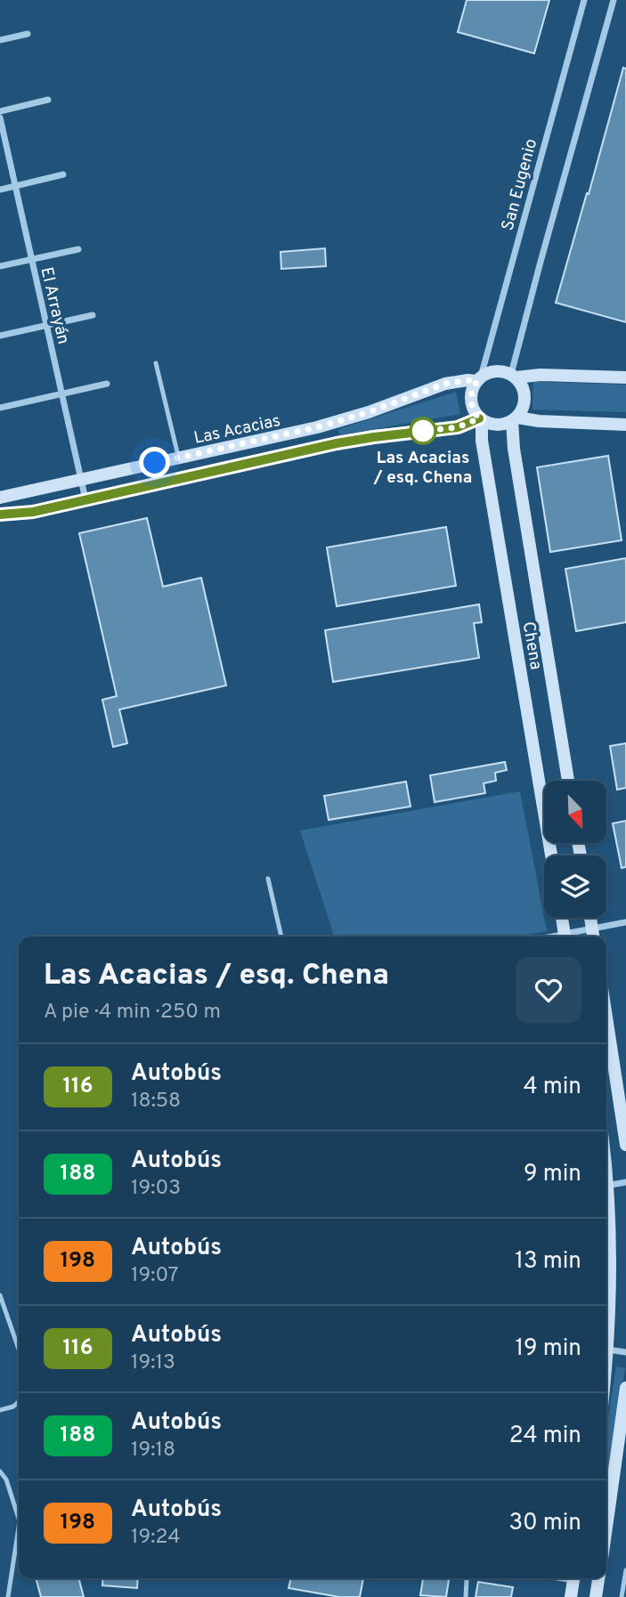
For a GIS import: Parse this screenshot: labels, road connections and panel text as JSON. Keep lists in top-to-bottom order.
{
  "streets": {
    "street": [
      "San Eugenio",
      "El Arrayán",
      "Las Acacias",
      "Chena"
    ]
  },
  "crossings": [
    ["San Eugenio", "Las Acacias"],
    ["San Eugenio", "Chena"],
    ["El Arrayán", "Las Acacias"],
    ["Las Acacias", "Chena"]
  ],
  "places": ["Las Acacias / esq. Chena"],
  "lines": ["bus line 116"],
  "north": "bottom right",
  "page": {
    "heading": ["Las Acacias / esq. Chena", "A pie · 4 min · 250 m"],
    "list": [
      {
        "mark": "116",
        "name": "Autobús",
        "note": "18:58",
        "value": "4 min"
      },
      {
        "mark": "188",
        "name": "Autobús",
        "note": "19:03",
        "value": "9 min"
      },
      {
        "mark": "198",
        "name": "Autobús",
        "note": "19:07",
        "value": "13 min"
      },
      {
        "mark": "116",
        "name": "Autobús",
        "note": "19:13",
        "value": "19 min"
      },
      {
        "mark": "188",
        "name": "Autobús",
        "note": "19:18",
        "value": "24 min"
      },
      {
        "mark": "198",
        "name": "Autobús",
        "note": "19:24",
        "value": "30 min"
      }
    ]
  }
}
